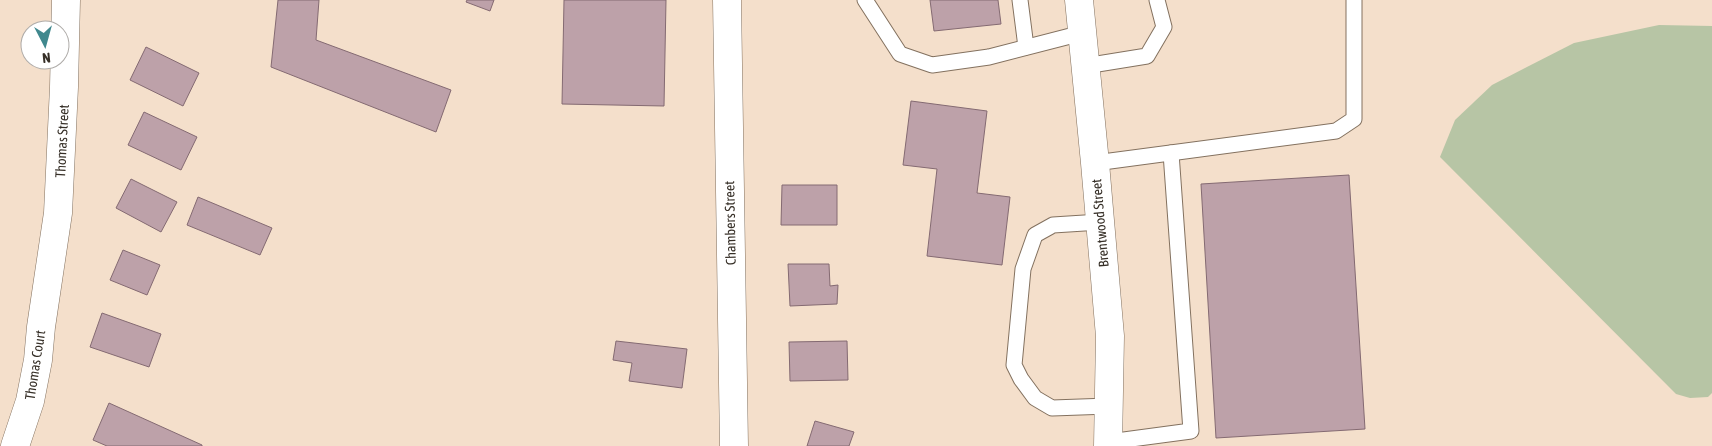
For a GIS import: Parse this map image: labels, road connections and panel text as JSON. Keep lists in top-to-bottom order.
{
  "streets": {
    "street": [
      "Thomas Street",
      "Chambers Street",
      "Brentwood Street",
      "Thomas Court"
    ]
  },
  "crossings": [
    ["Thomas Street", "Thomas Court"]
  ],
  "north": "bottom"
}
